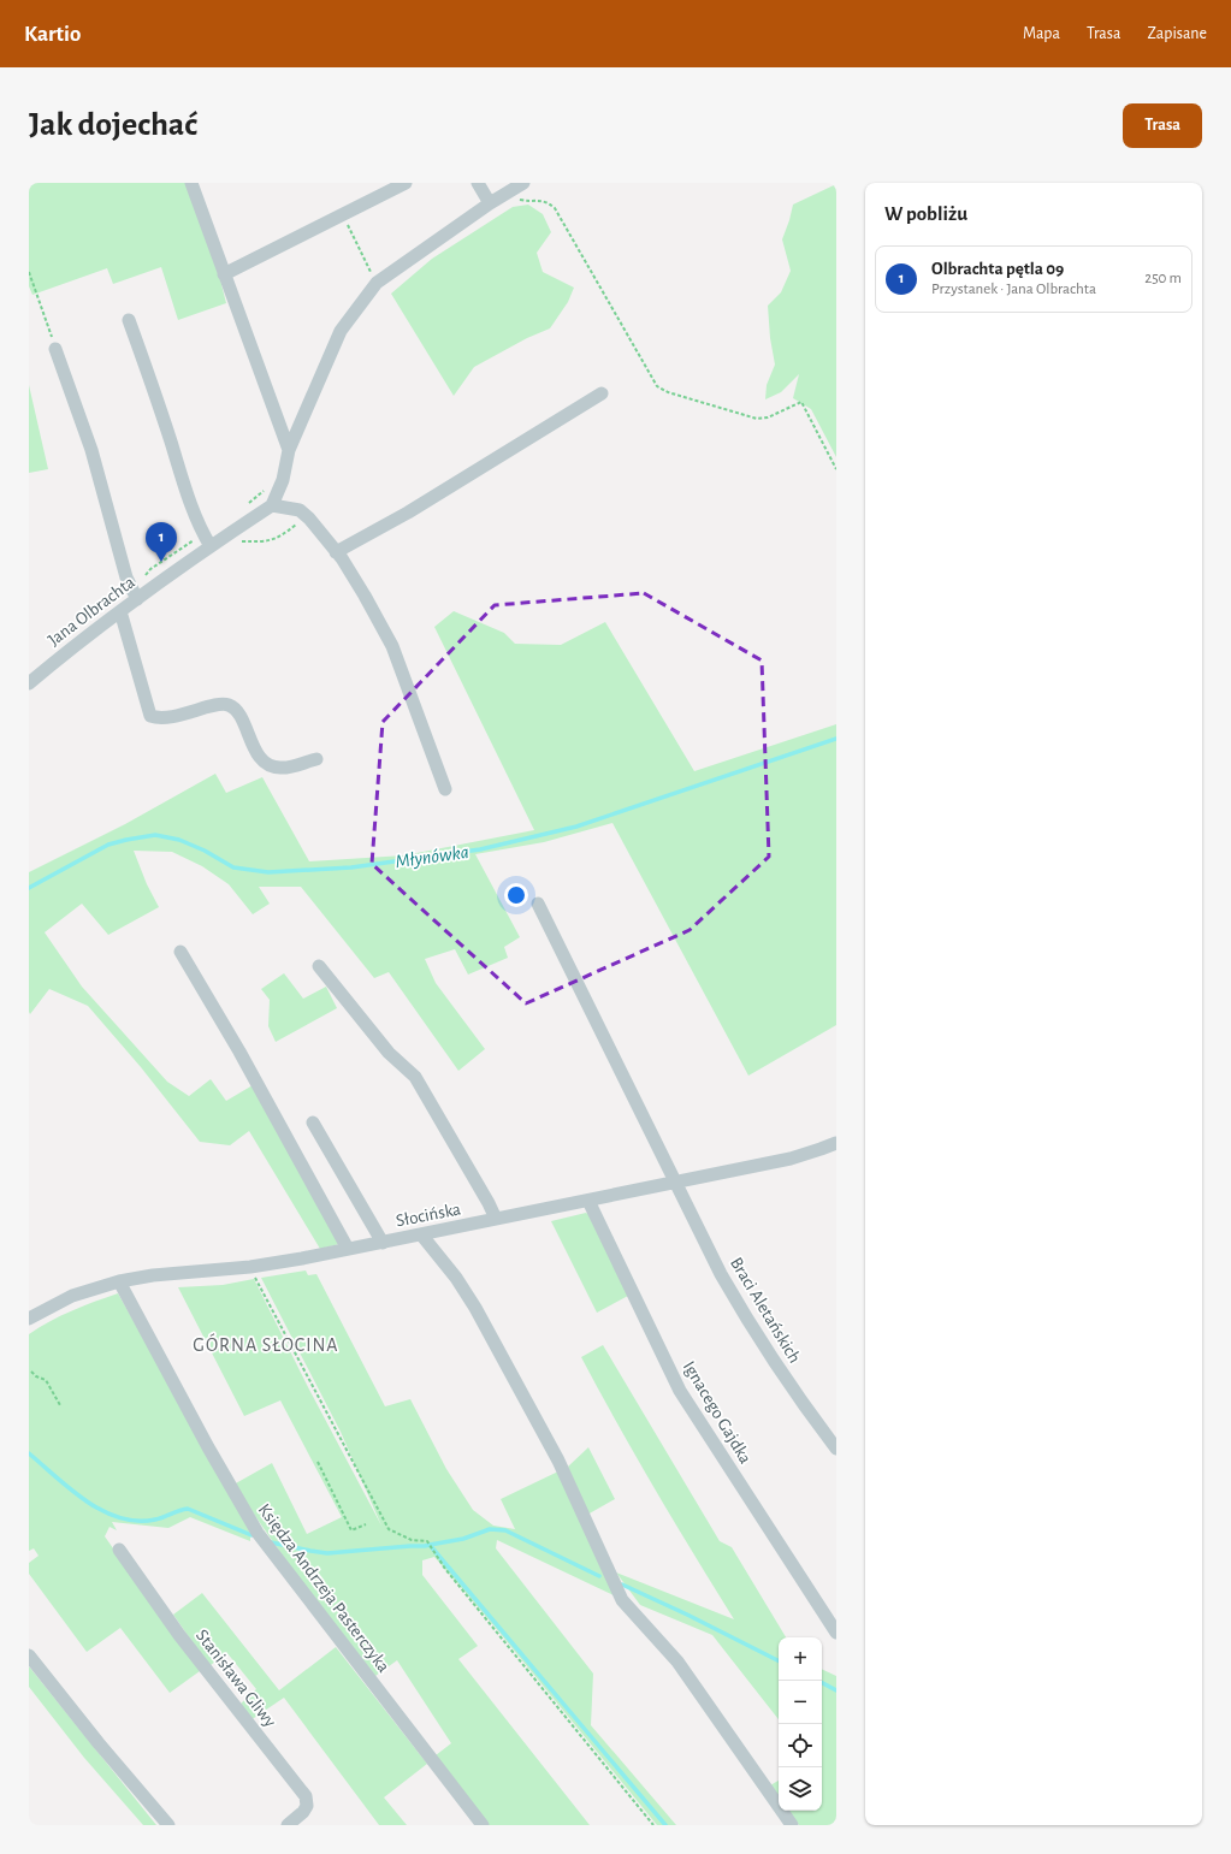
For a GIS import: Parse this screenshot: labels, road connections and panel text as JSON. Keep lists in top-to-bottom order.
{
  "streets": {
    "street": [
      "Jana Olbrachta",
      "Słocińska",
      "Braci Aletańskich",
      "Ignacego Gajdka",
      "Księdza Andrzeja Pasterczyka",
      "Stanisława Gliwy"
    ]
  },
  "crossings": [
    ["Słocińska", "Braci Aletańskich"],
    ["Słocińska", "Ignacego Gajdka"],
    ["Słocińska", "Księdza Andrzeja Pasterczyka"]
  ],
  "districts": ["GÓRNA SŁOCINA"],
  "water": ["Młynówka"],
  "page": {
    "header": "Kartio",
    "nav": ["Mapa", "Trasa", "Zapisane"],
    "buttons": "Trasa",
    "title": "Jak dojechać",
    "heading": "W pobliżu",
    "list": [
      {
        "mark": "1",
        "name": "Olbrachta pętla 09",
        "note": "Przystanek · Jana Olbrachta",
        "value": "250 m"
      }
    ],
    "pins": "1",
    "map_buttons": ["+", "−"]
  }
}
